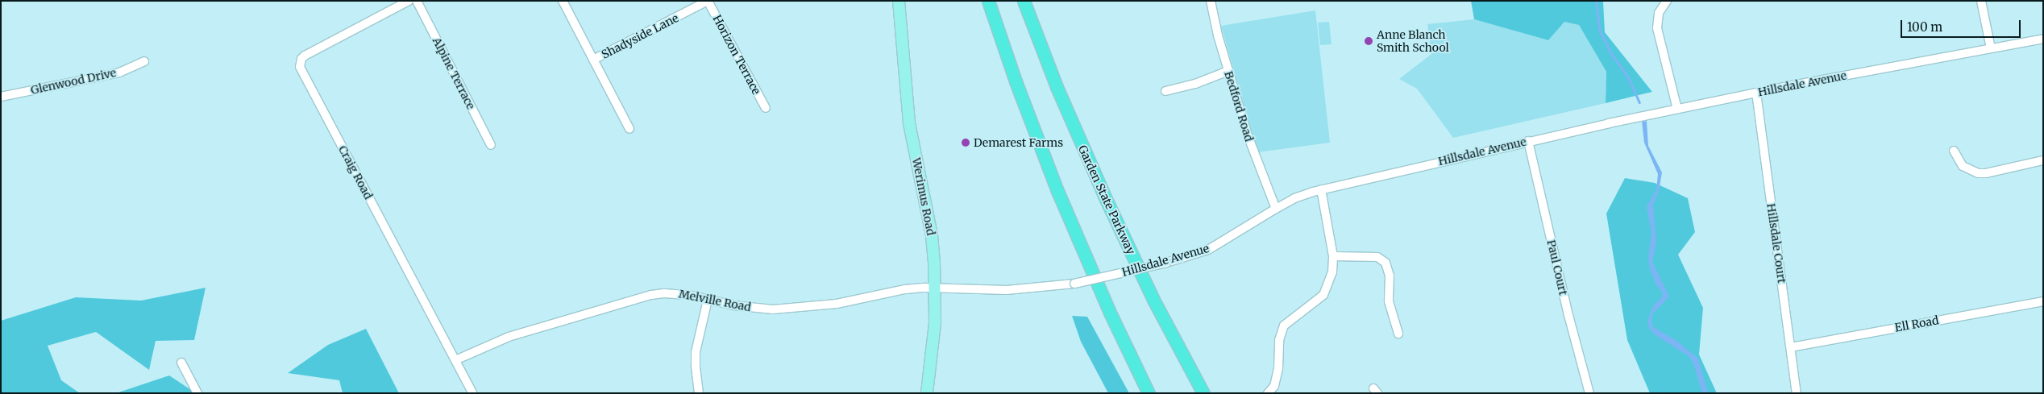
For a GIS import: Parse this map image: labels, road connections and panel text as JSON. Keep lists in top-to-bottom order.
{
  "streets": {
    "highway": ["Garden State Parkway"],
    "main road": ["Werimus Road"],
    "street": [
      "Shadyside Lane",
      "Horizon Terrace",
      "Alpine Terrace",
      "Glenwood Drive",
      "Hillsdale Avenue",
      "Bedford Road",
      "Craig Road",
      "Hillsdale Court",
      "Paul Court",
      "Melville Road",
      "Ell Road"
    ]
  },
  "crossings": [
    ["Shadyside Lane", "Horizon Terrace"],
    ["Hillsdale Avenue", "Bedford Road"],
    ["Hillsdale Avenue", "Werimus Road"],
    ["Hillsdale Avenue", "Hillsdale Court"],
    ["Hillsdale Avenue", "Paul Court"],
    ["Hillsdale Avenue", "Melville Road"],
    ["Craig Road", "Melville Road"],
    ["Werimus Road", "Melville Road"],
    ["Hillsdale Court", "Ell Road"]
  ],
  "places": ["Anne Blanch Smith School", "Demarest Farms"],
  "scale_bar": "100 m"
}
